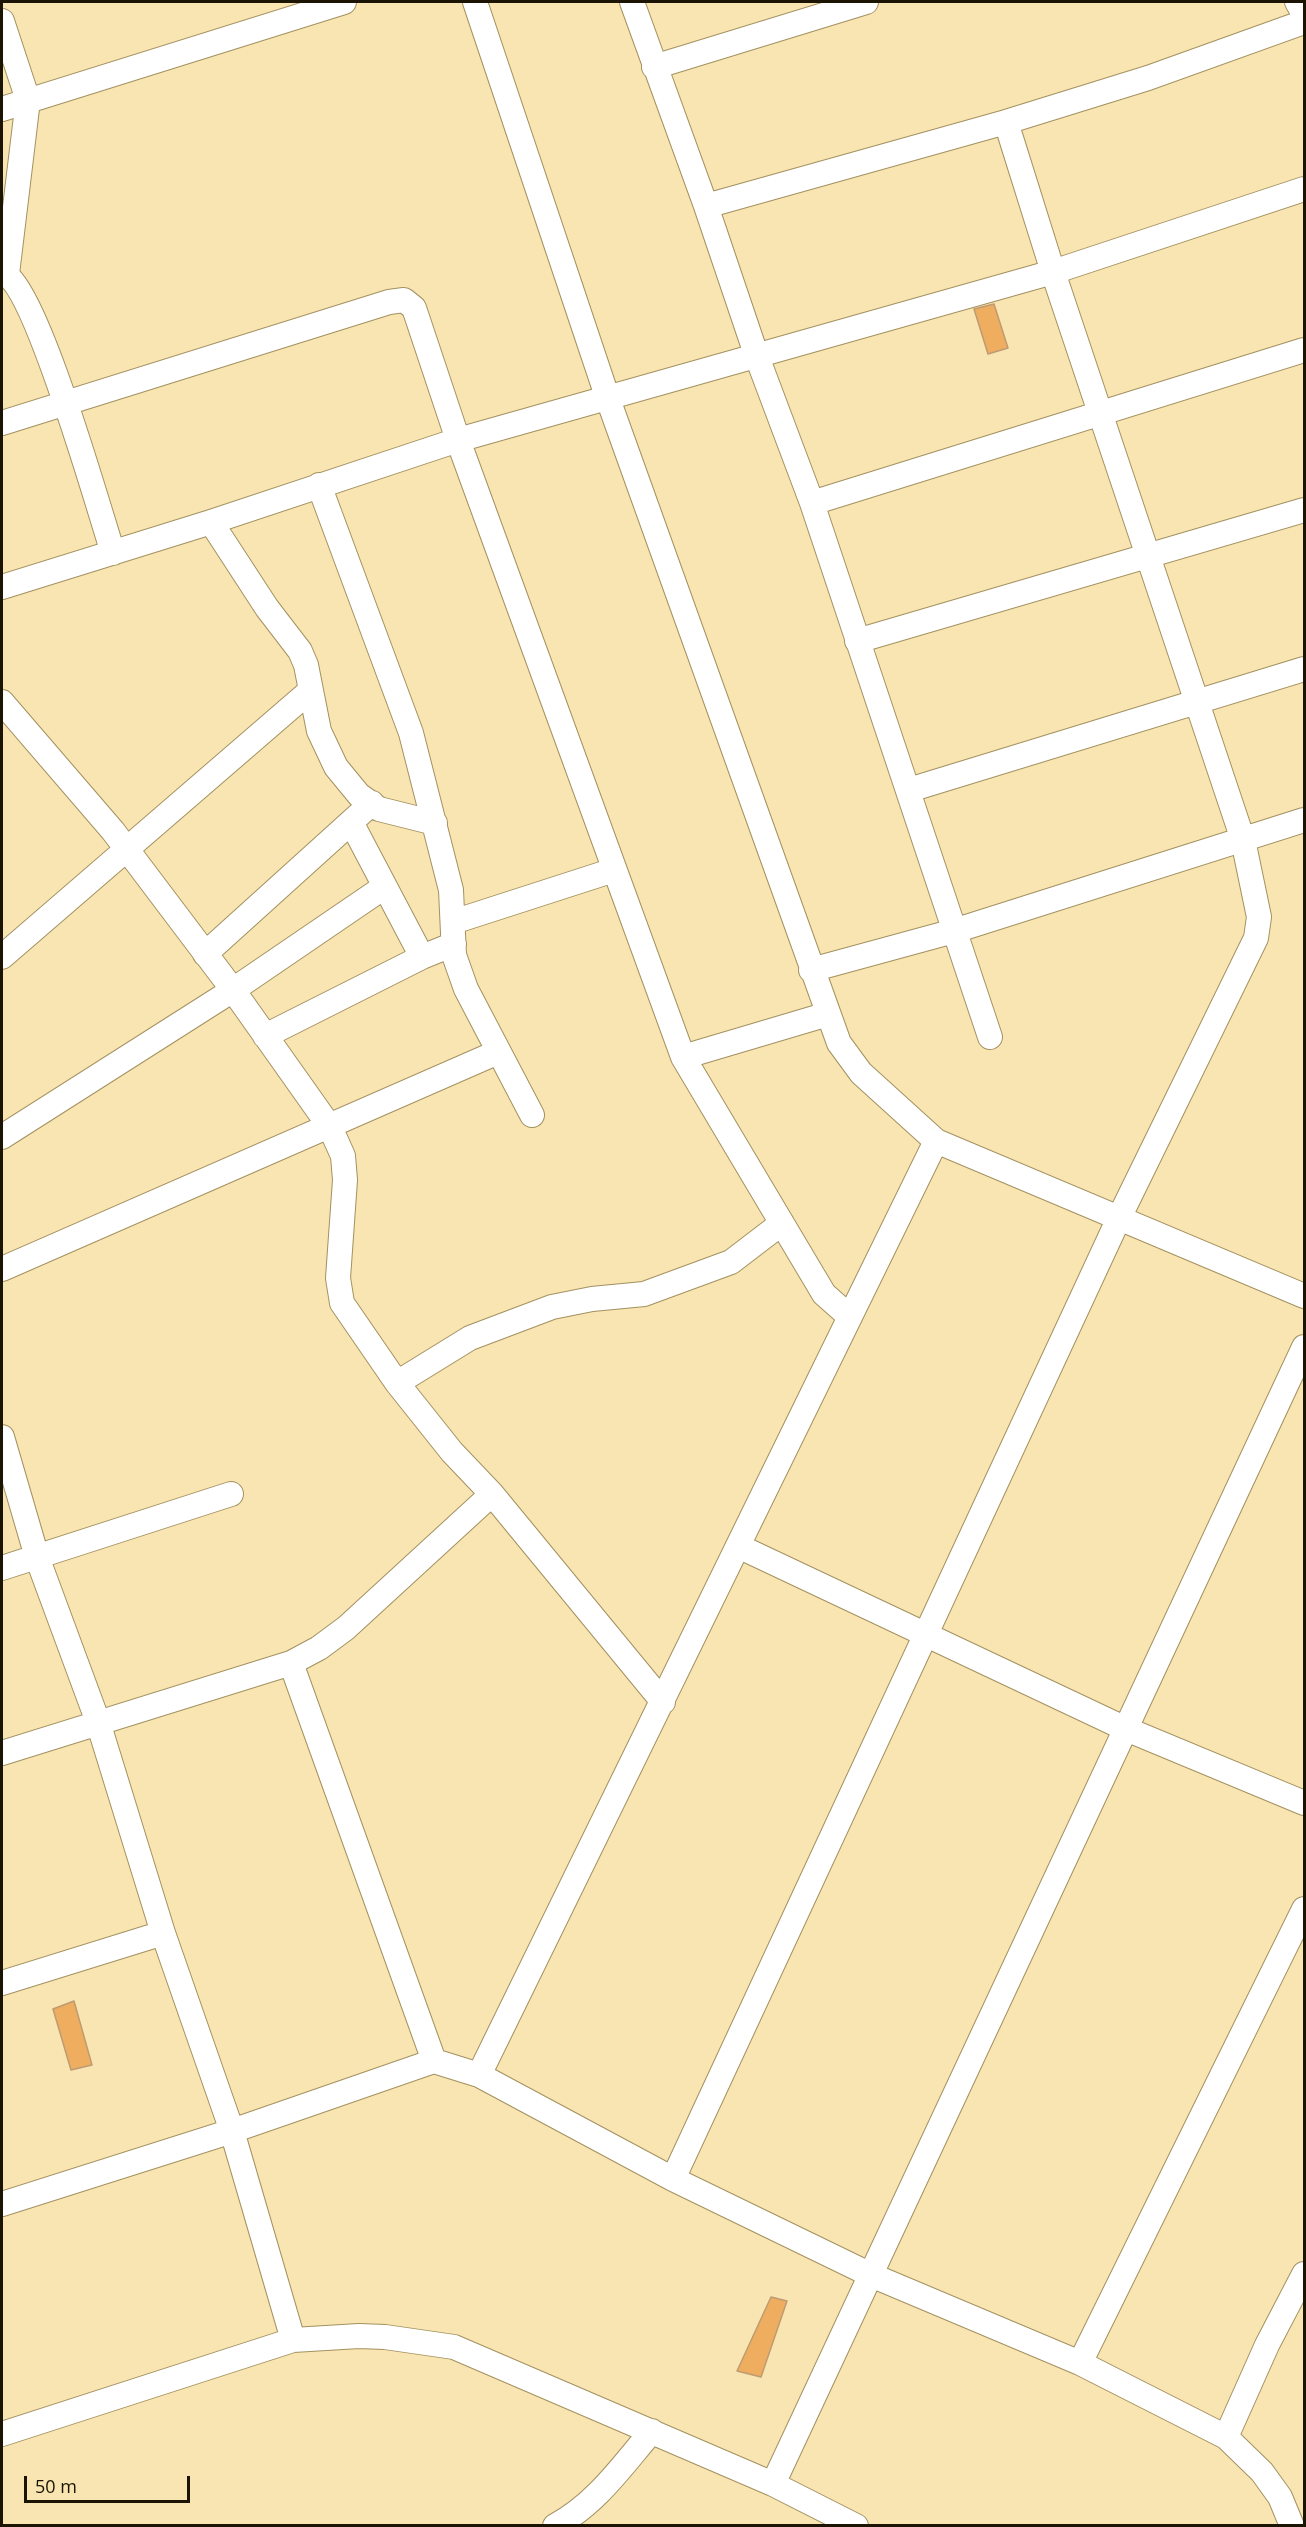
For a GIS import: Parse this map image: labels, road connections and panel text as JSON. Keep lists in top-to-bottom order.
{
  "scale_bar": "50 m"
}
